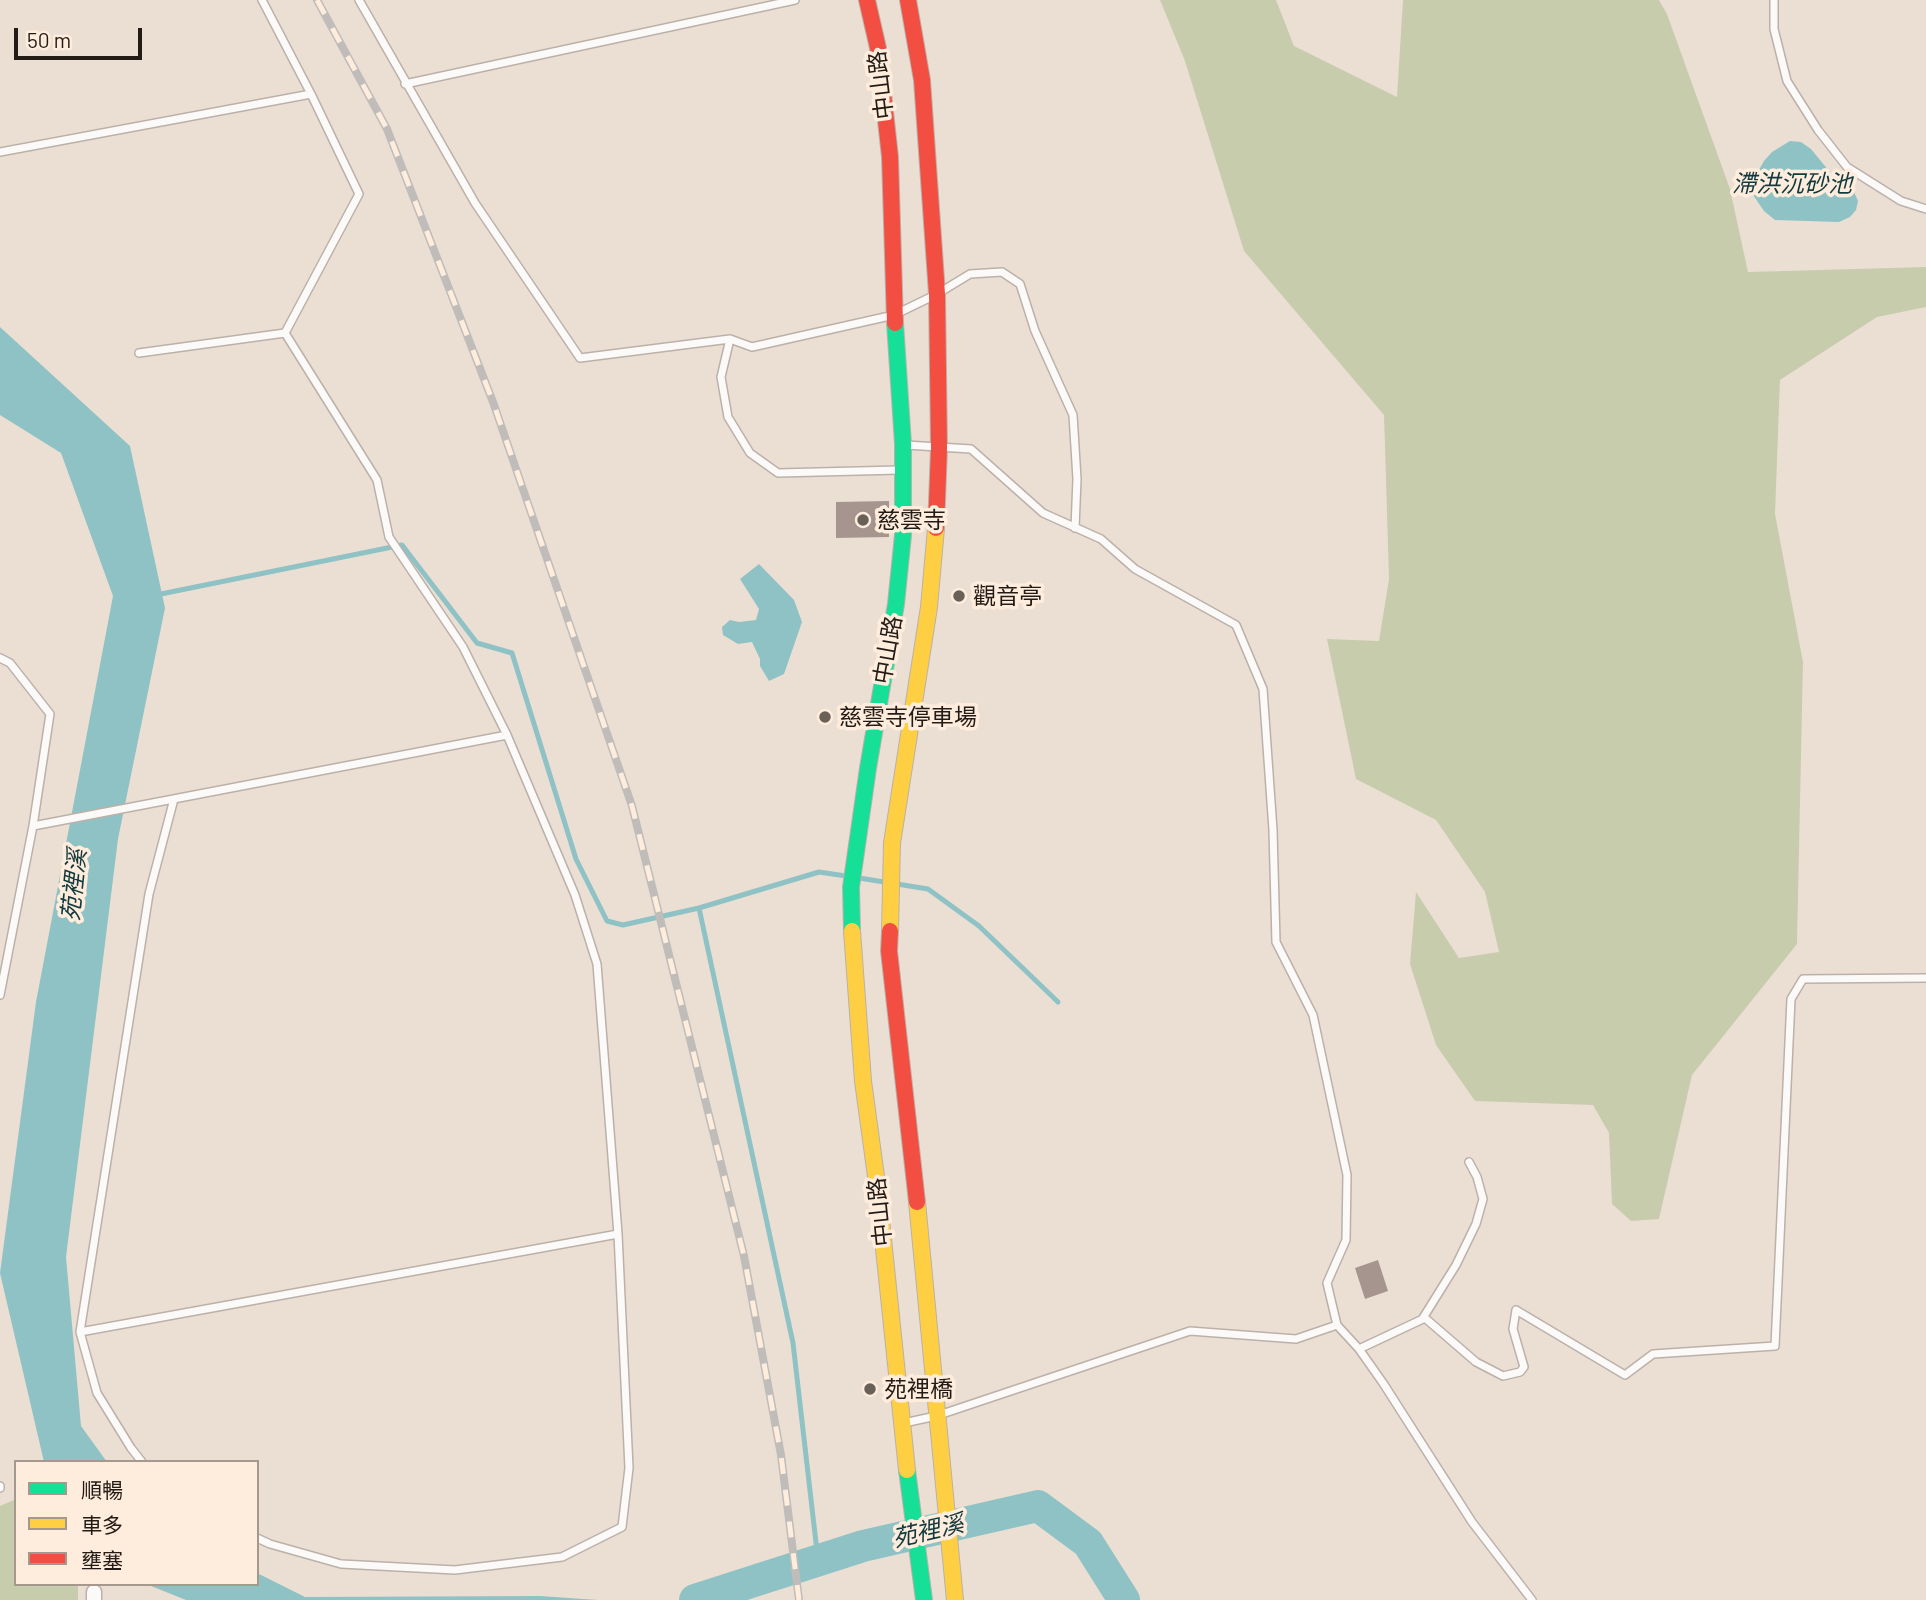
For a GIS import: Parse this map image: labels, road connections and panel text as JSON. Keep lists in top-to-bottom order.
{
  "streets": {
    "main road": ["中山路"]
  },
  "water": ["滯洪沉砂池", "苑裡溪"],
  "places": [
    "慈雲寺",
    "觀音亭",
    "慈雲寺停車場",
    "苑裡橋"
  ],
  "legend": ["順暢", "車多", "壅塞"],
  "scale_bar": "50 m"
}
